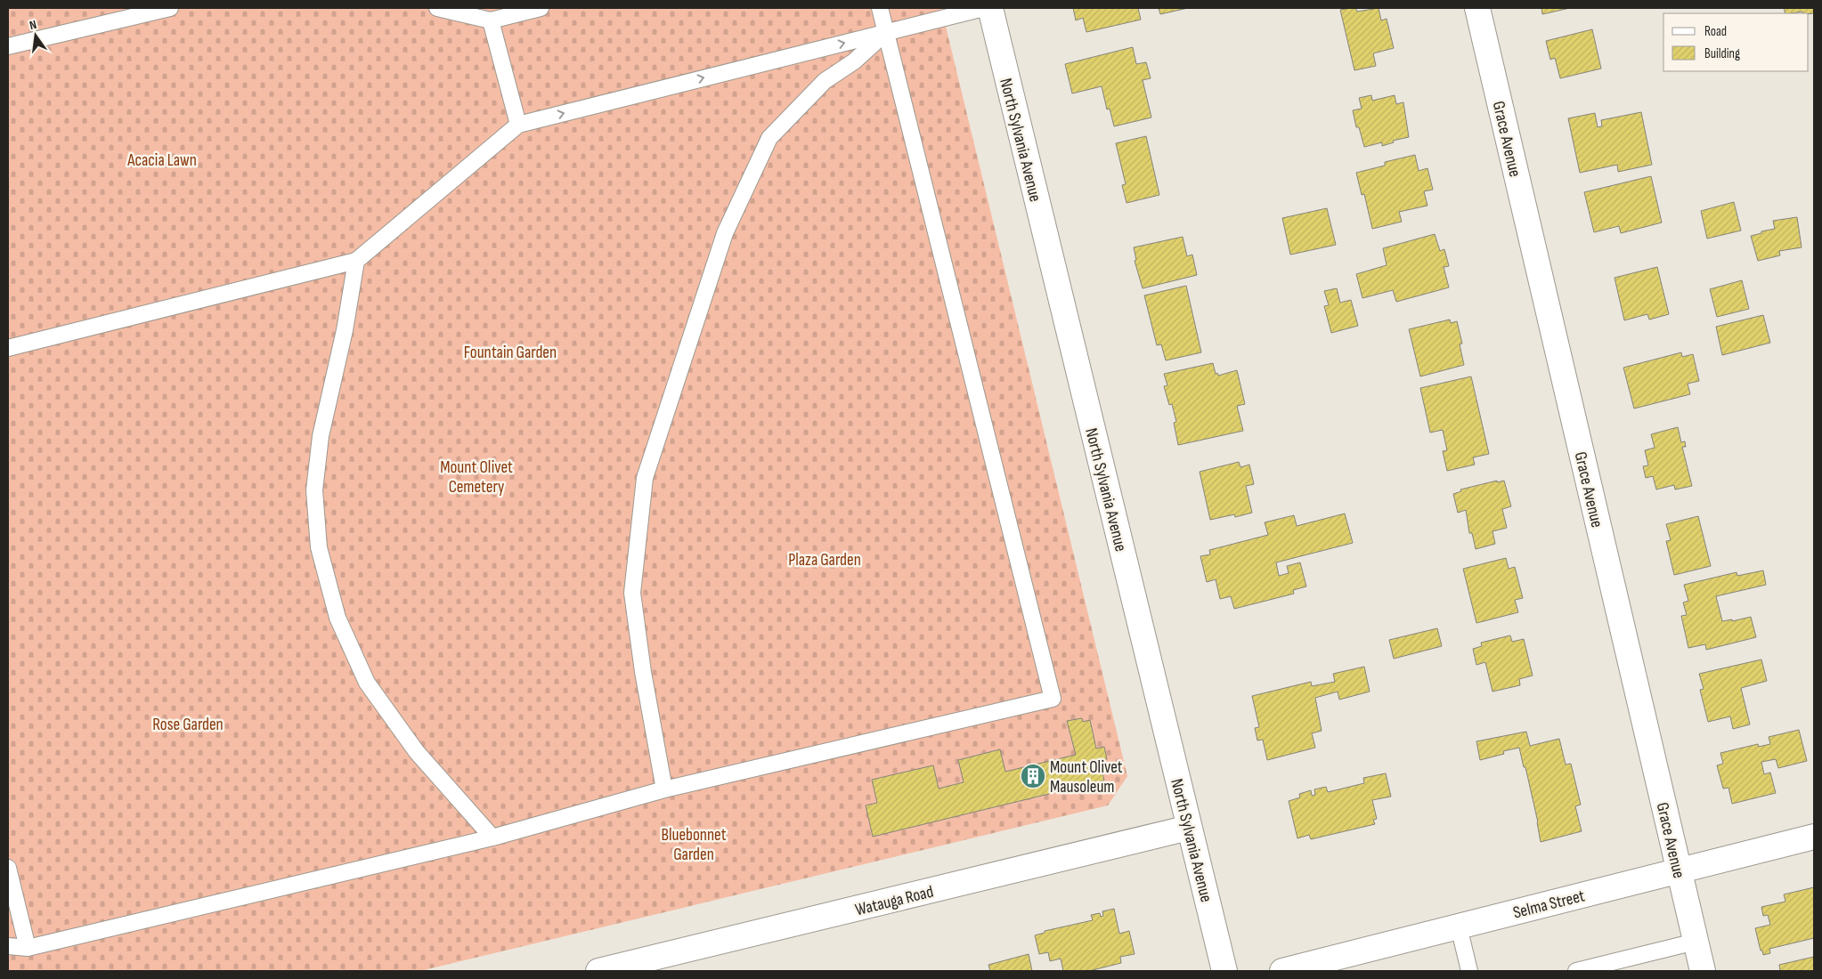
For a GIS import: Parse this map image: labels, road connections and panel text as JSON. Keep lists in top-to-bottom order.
{
  "streets": {
    "street": [
      "Grace Avenue",
      "North Sylvania Avenue",
      "Watauga Road",
      "Selma Street"
    ]
  },
  "crossings": [
    ["Grace Avenue", "Selma Street"],
    ["North Sylvania Avenue", "Watauga Road"]
  ],
  "parks": [
    "Acacia Lawn",
    "Fountain Garden",
    "Mount Olivet Cemetery",
    "Plaza Garden",
    "Rose Garden",
    "Bluebonnet Garden"
  ],
  "places": {
    "building": ["Mount Olivet Mausoleum"]
  },
  "legend": ["Road", "Building"],
  "north": "top"
}
